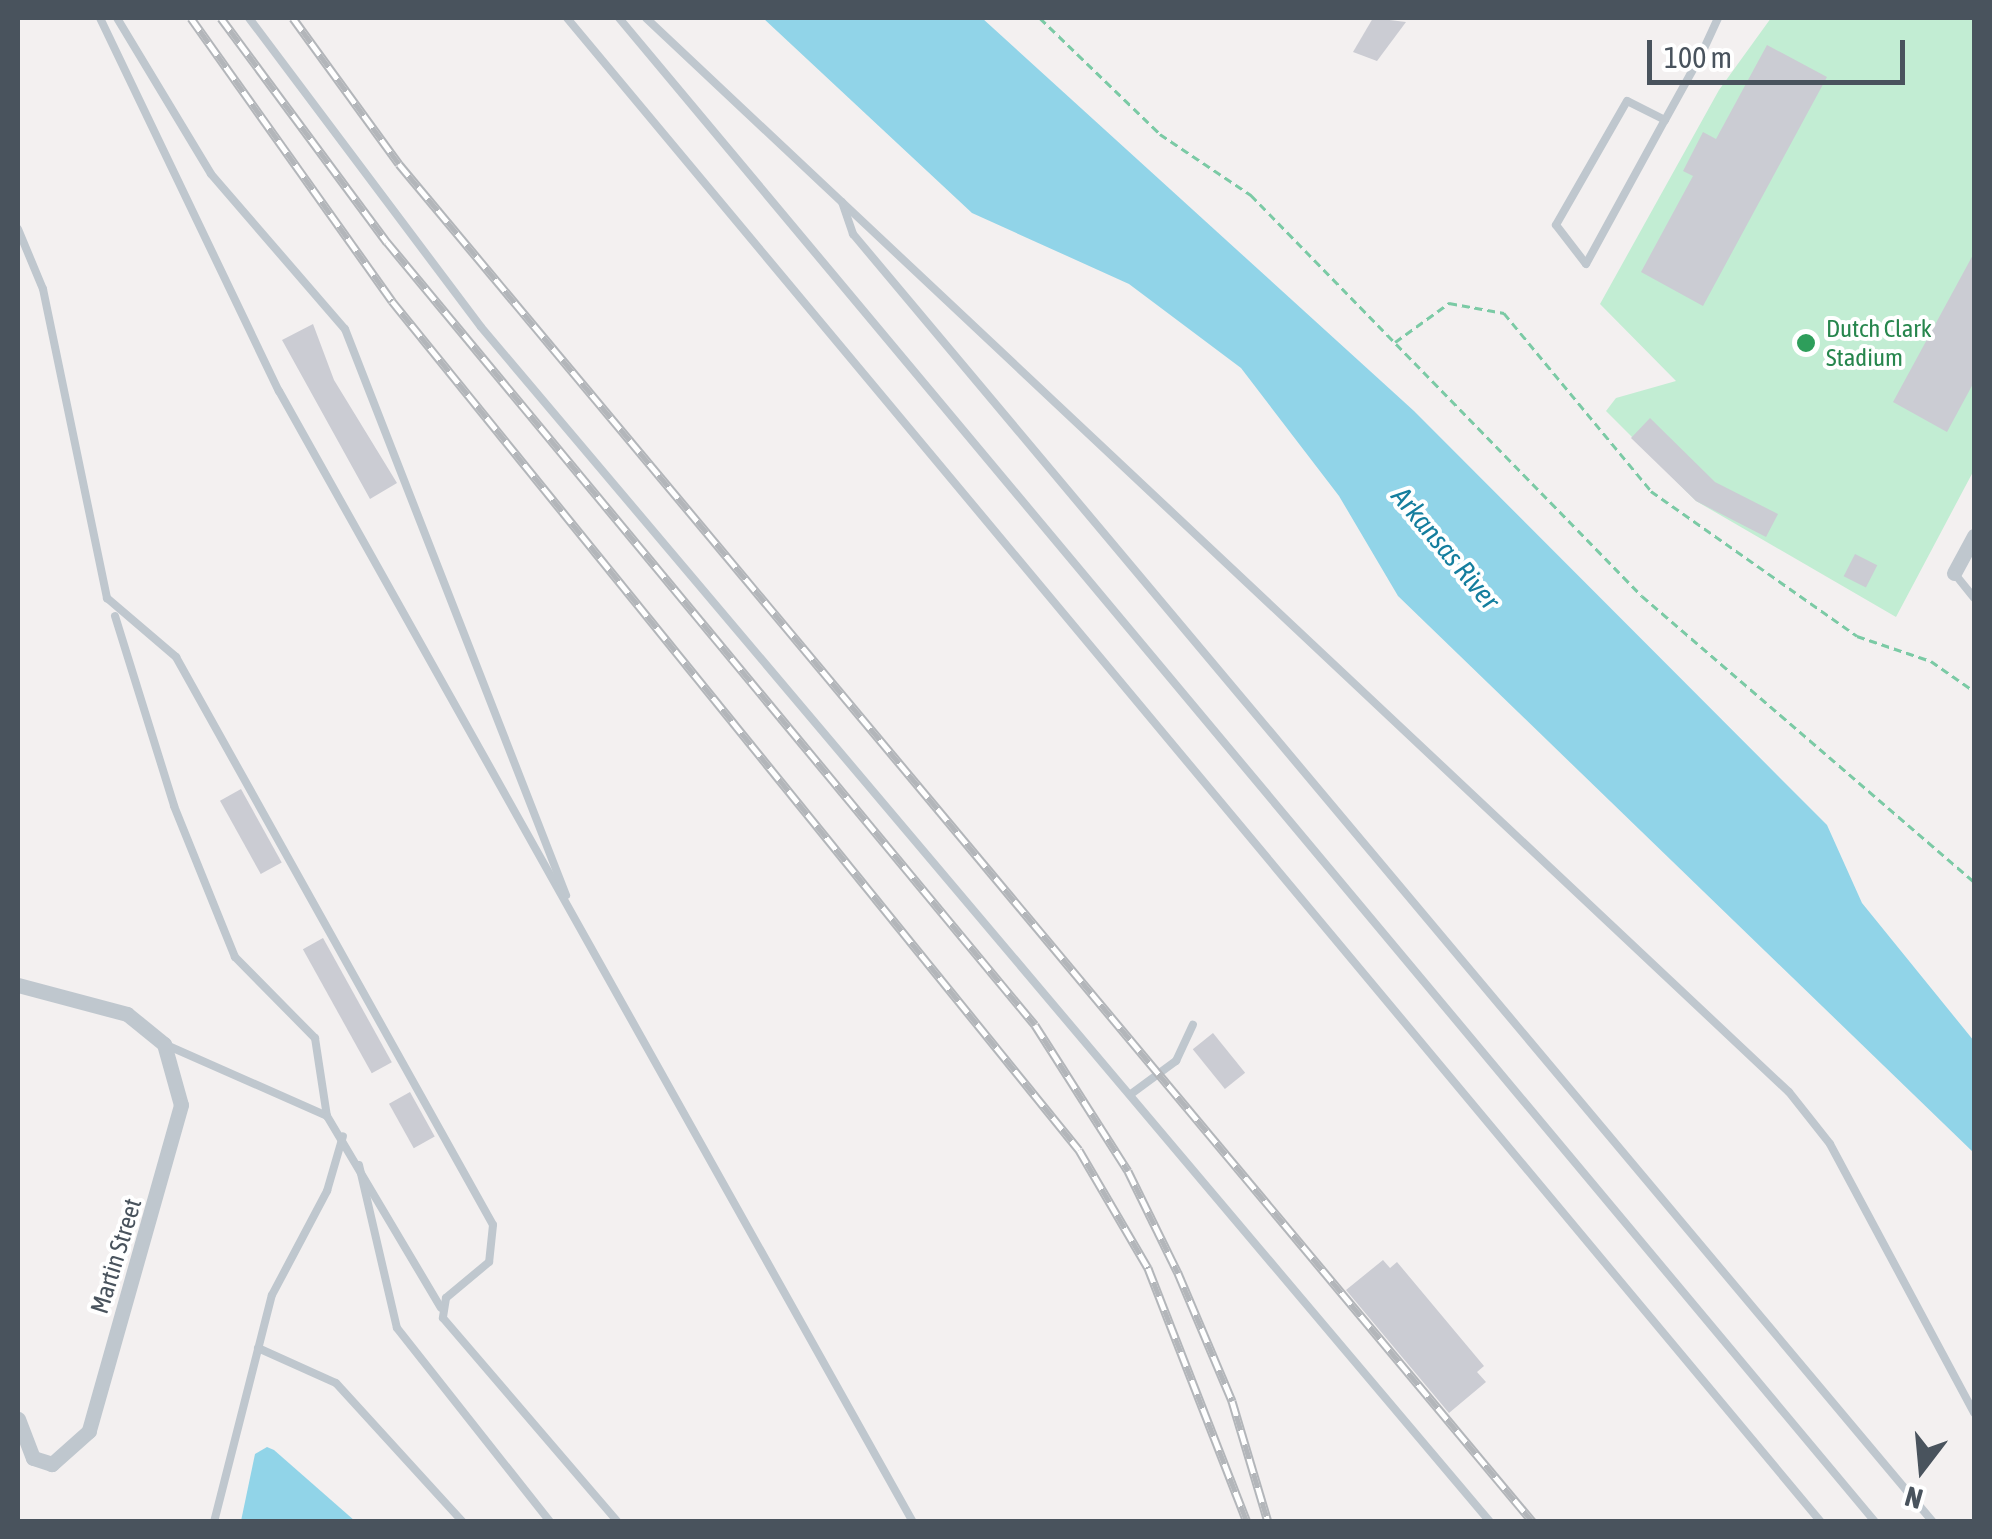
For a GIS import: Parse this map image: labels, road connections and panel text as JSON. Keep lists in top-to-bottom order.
{
  "streets": {
    "street": ["Martin Street"]
  },
  "water": ["Arkansas River"],
  "places": ["Dutch Clark Stadium"],
  "scale_bar": "100 m",
  "north": "bottom"
}
